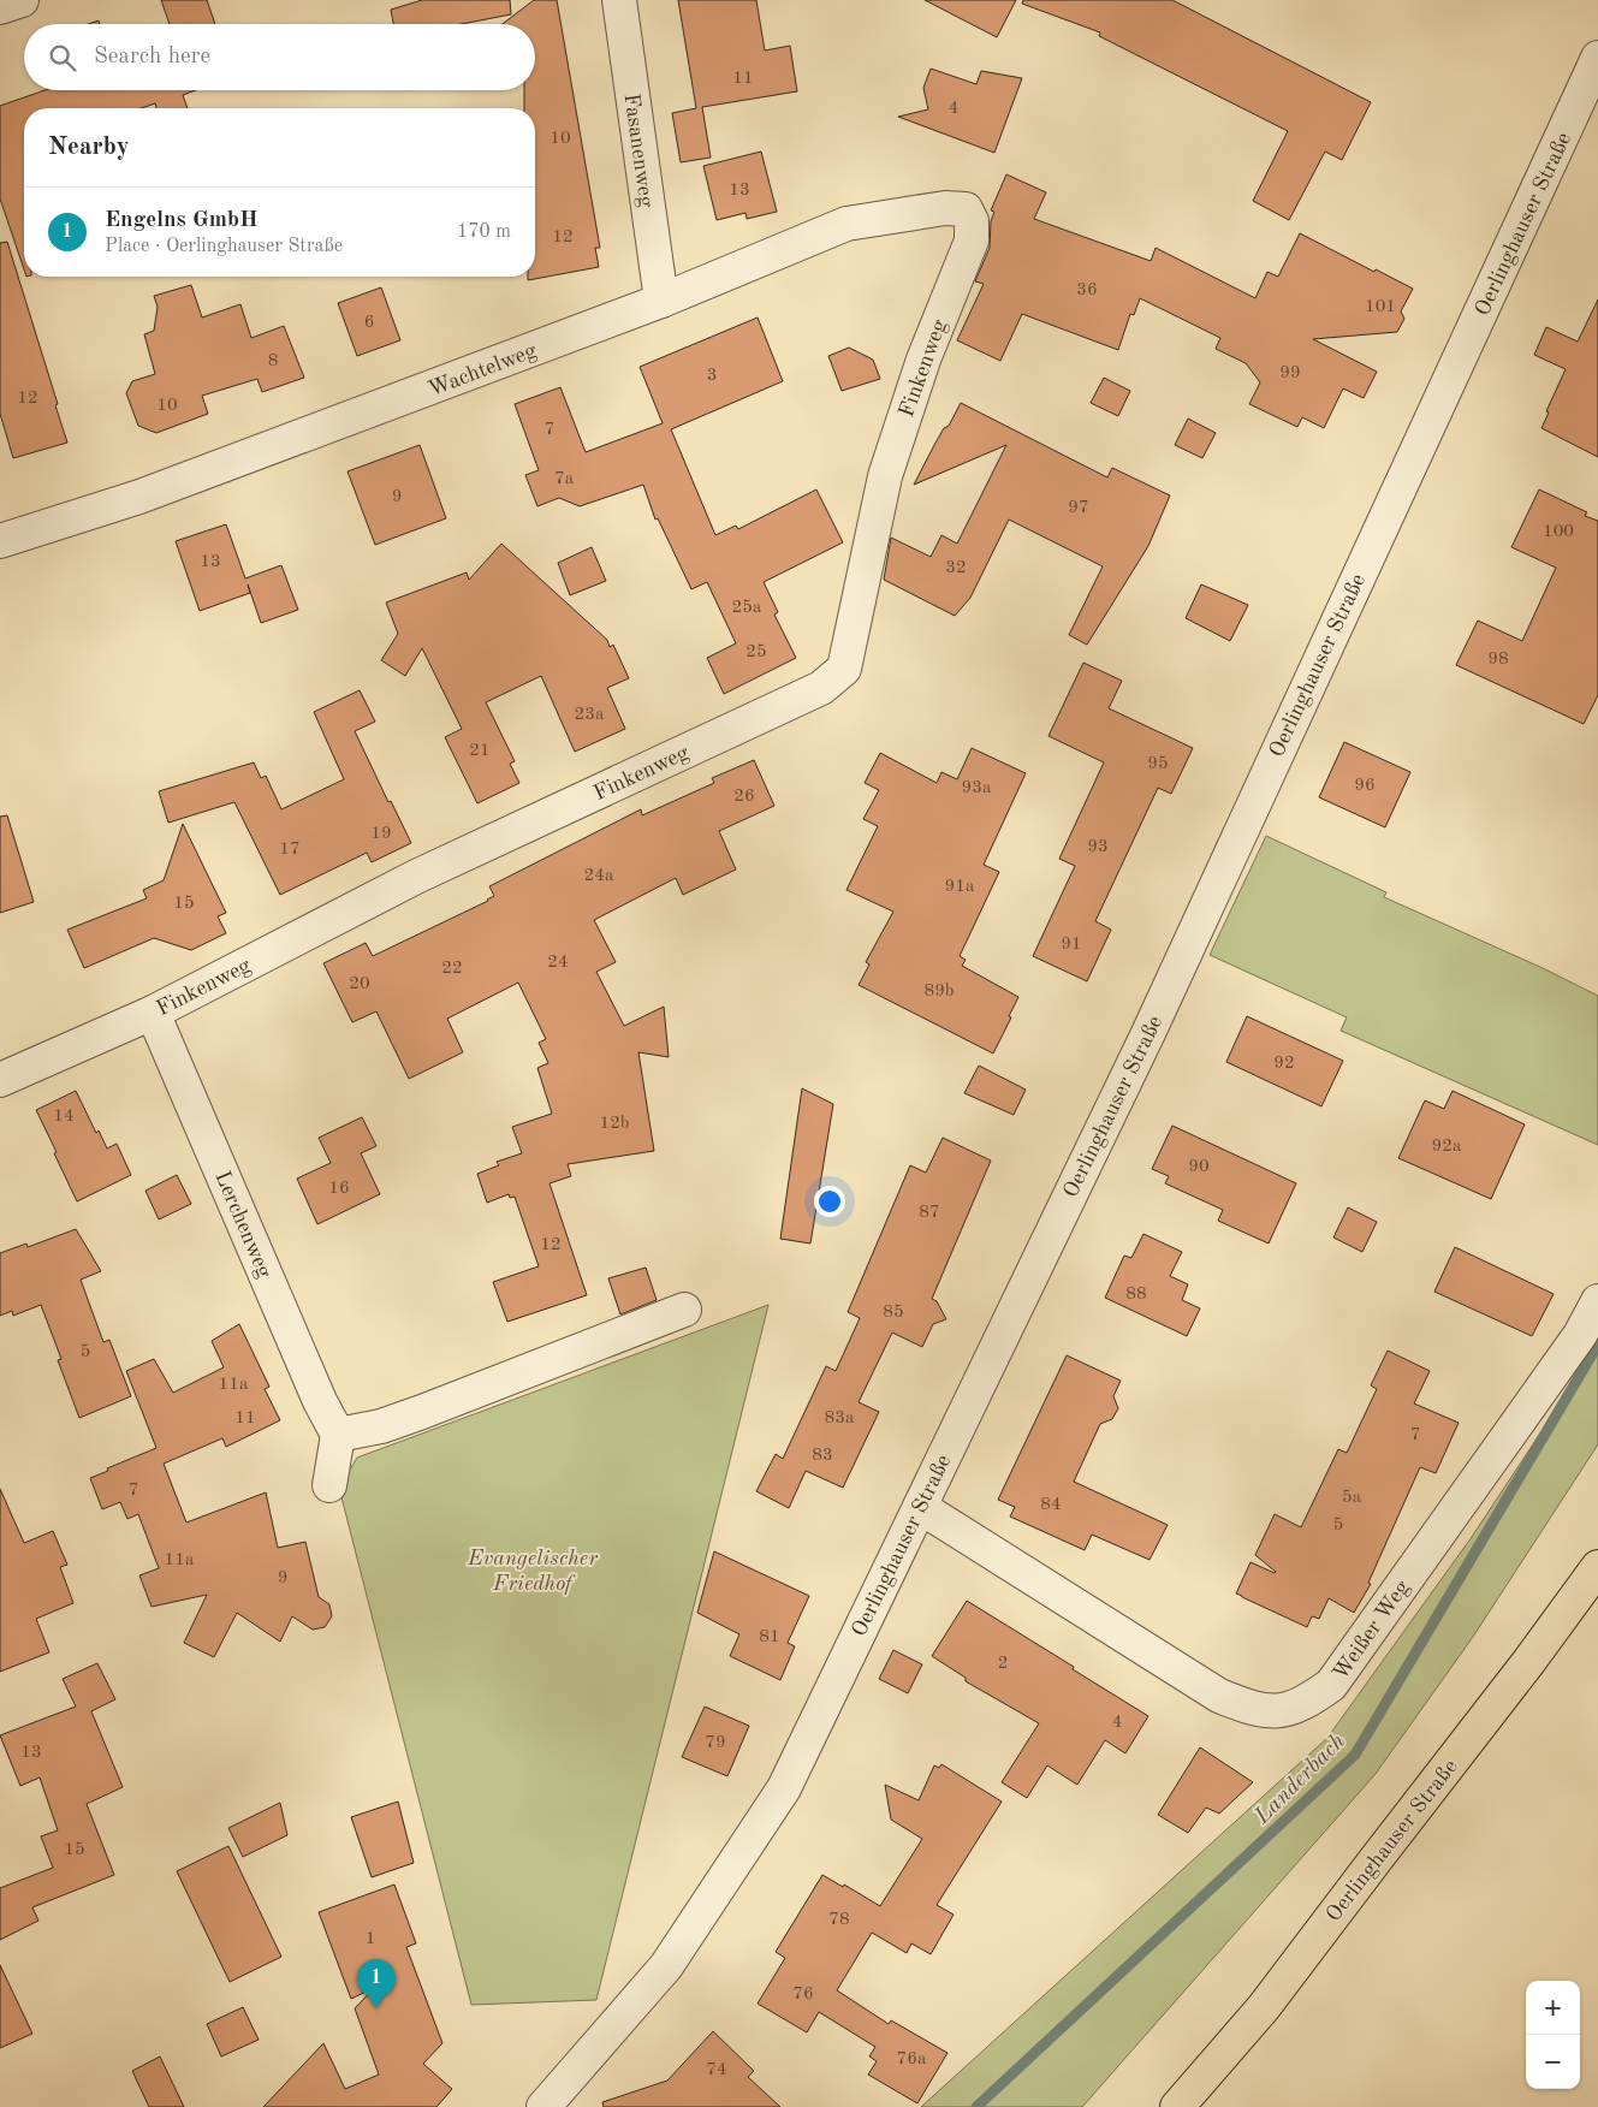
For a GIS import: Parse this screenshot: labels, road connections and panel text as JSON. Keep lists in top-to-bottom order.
{
  "streets": {
    "main road": ["Oerlinghauser Straße"],
    "street": [
      "Fasanenweg",
      "Finkenweg",
      "Wachtelweg",
      "Lerchenweg",
      "Weißer Weg"
    ]
  },
  "crossings": [
    ["Fasanenweg", "Wachtelweg"],
    ["Oerlinghauser Straße", "Weißer Weg"],
    ["Finkenweg", "Wachtelweg"],
    ["Finkenweg", "Lerchenweg"]
  ],
  "water": ["Landerbach"],
  "parks": ["Evangelischer Friedhof"],
  "house_numbers": [
    "11",
    "4",
    "10",
    "13",
    "12",
    "36",
    "101",
    "6",
    "8",
    "99",
    "3",
    "12",
    "10",
    "7",
    "7a",
    "9",
    "97",
    "100",
    "13",
    "32",
    "25a",
    "25",
    "98",
    "23a",
    "21",
    "95",
    "96",
    "93a",
    "26",
    "19",
    "93",
    "17",
    "24a",
    "91a",
    "15",
    "91",
    "24",
    "22",
    "20",
    "89b",
    "92",
    "14",
    "12b",
    "92a",
    "90",
    "16",
    "87",
    "12",
    "88",
    "85",
    "5",
    "11a",
    "11",
    "83a",
    "7",
    "83",
    "7",
    "5a",
    "84",
    "5",
    "11a",
    "9",
    "81",
    "2",
    "4",
    "79",
    "13",
    "15",
    "78",
    "1",
    "76",
    "76a",
    "74"
  ],
  "page": {
    "search": "Search here",
    "heading": "Nearby",
    "list": [
      {
        "mark": "1",
        "name": "Engelns GmbH",
        "note": "Place · Oerlinghauser Straße",
        "value": "170 m"
      }
    ],
    "pins": "1",
    "map_buttons": ["+", "−"]
  }
}
